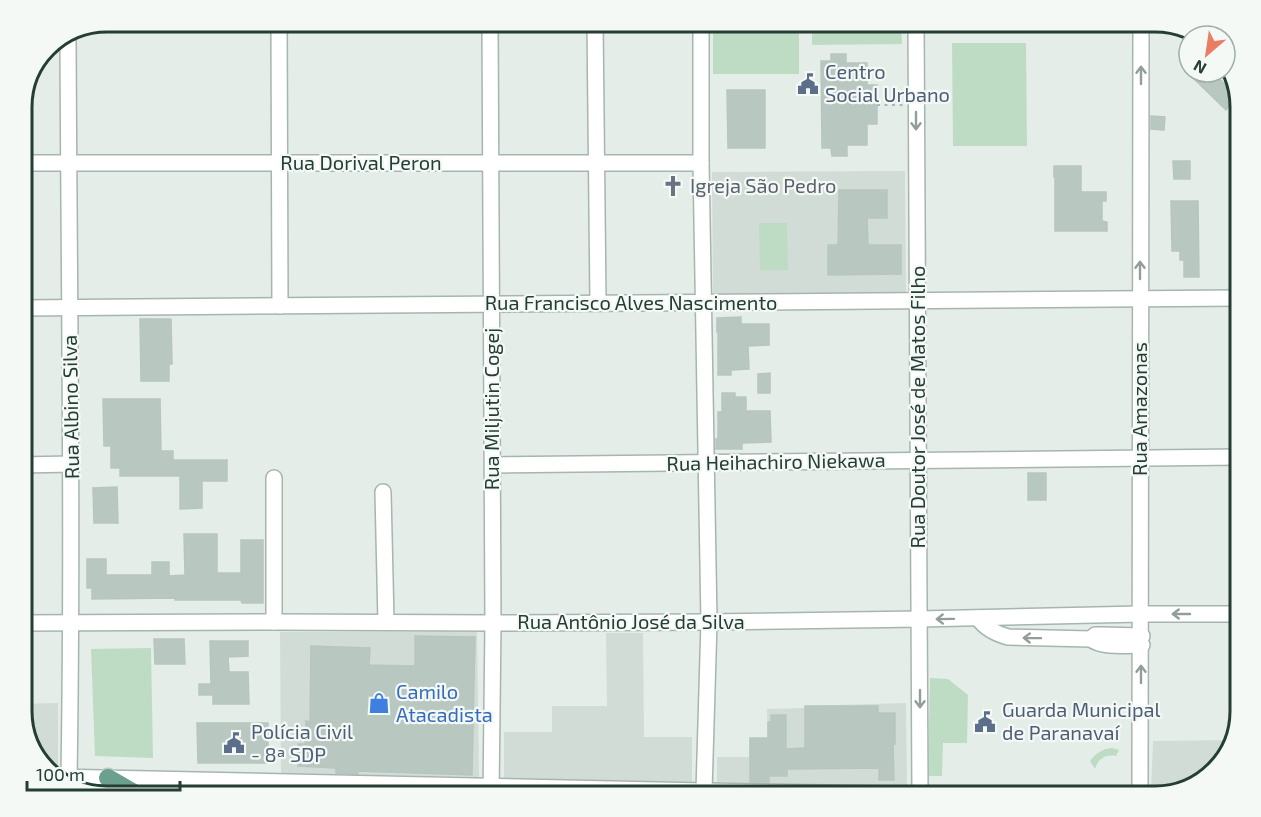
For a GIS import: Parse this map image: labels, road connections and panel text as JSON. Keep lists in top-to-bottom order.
{
  "streets": {
    "street": [
      "Rua Dorival Peron",
      "Rua Francisco Alves Nascimento",
      "Rua Albino Silva",
      "Rua Doutor José de Matos Filho",
      "Rua Miljutin Cogej",
      "Rua Amazonas",
      "Rua Heihachiro Niekawa",
      "Rua Antônio José da Silva"
    ]
  },
  "crossings": [
    ["Rua Dorival Peron", "Rua Albino Silva"],
    ["Rua Dorival Peron", "Rua Miljutin Cogej"],
    ["Rua Francisco Alves Nascimento", "Rua Albino Silva"],
    ["Rua Francisco Alves Nascimento", "Rua Doutor José de Matos Filho"],
    ["Rua Francisco Alves Nascimento", "Rua Miljutin Cogej"],
    ["Rua Francisco Alves Nascimento", "Rua Amazonas"],
    ["Rua Albino Silva", "Rua Antônio José da Silva"],
    ["Rua Doutor José de Matos Filho", "Rua Heihachiro Niekawa"],
    ["Rua Doutor José de Matos Filho", "Rua Antônio José da Silva"],
    ["Rua Miljutin Cogej", "Rua Heihachiro Niekawa"],
    ["Rua Miljutin Cogej", "Rua Antônio José da Silva"],
    ["Rua Amazonas", "Rua Heihachiro Niekawa"],
    ["Rua Amazonas", "Rua Antônio José da Silva"]
  ],
  "one_way": ["Rua Doutor José de Matos Filho", "Rua Amazonas"],
  "places": {
    "public building": ["Centro Social Urbano", "Guarda Municipal de Paranavaí", "Polícia Civil - 8ª SDP"],
    "church": ["Igreja São Pedro"],
    "shop": ["Camilo Atacadista"]
  },
  "scale_bar": "100 m",
  "north": "bottom left"
}
